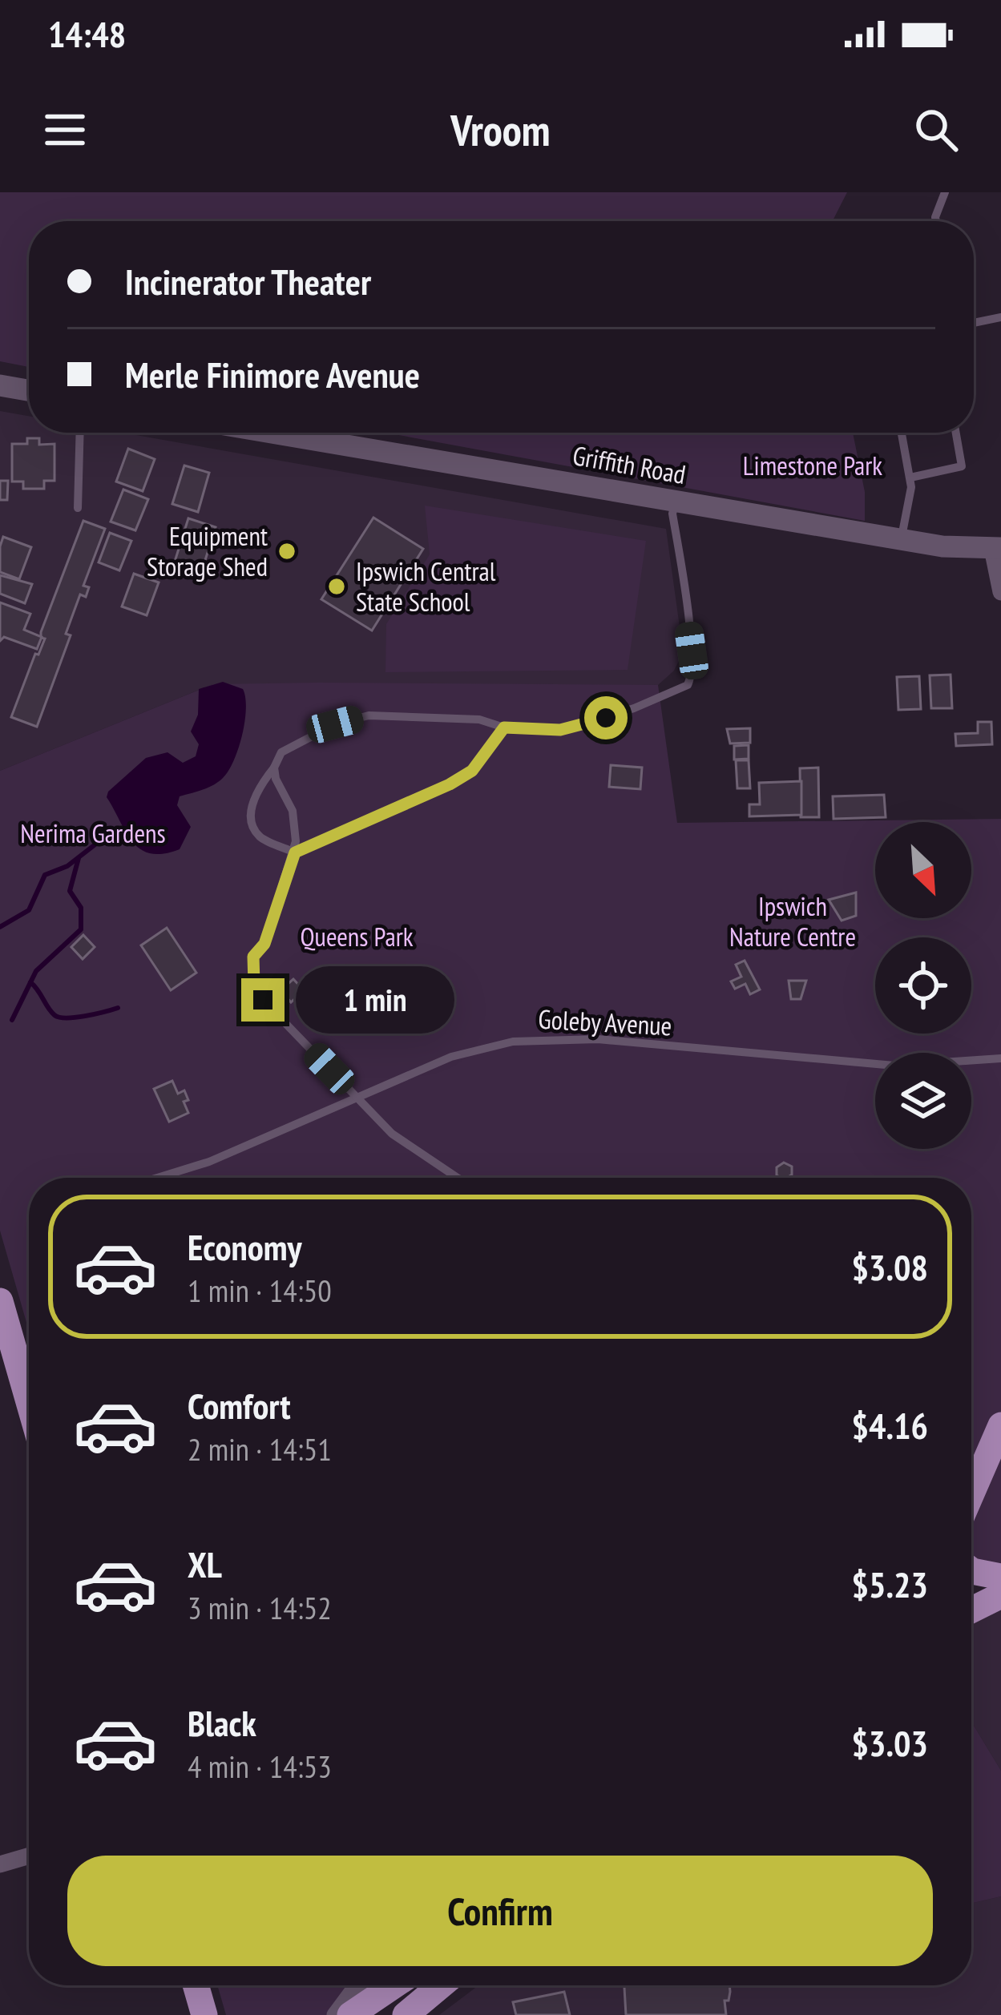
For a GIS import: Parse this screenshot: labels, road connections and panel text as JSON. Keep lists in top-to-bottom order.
{
  "streets": {
    "street": ["Griffith Road"],
    "lane": ["Goleby Avenue"]
  },
  "parks": [
    "Limestone Park",
    "Nerima Gardens",
    "Ipswich Nature Centre",
    "Queens Park"
  ],
  "places": ["Equipment Storage Shed", "Ipswich Central State School"],
  "north": "bottom right",
  "page": {
    "status": "14:48",
    "header": "Vroom",
    "banner": ["Incinerator Theater", "Merle Finimore Avenue"],
    "bubble": "1 min",
    "list": [
      {
        "name": "Economy",
        "note": "1 min · 14:50",
        "value": "$3.08"
      },
      {
        "name": "Comfort",
        "note": "2 min · 14:51",
        "value": "$4.16"
      },
      {
        "name": "XL",
        "note": "3 min · 14:52",
        "value": "$5.23"
      },
      {
        "name": "Black",
        "note": "4 min · 14:53",
        "value": "$3.03"
      }
    ],
    "buttons": "Confirm"
  }
}
